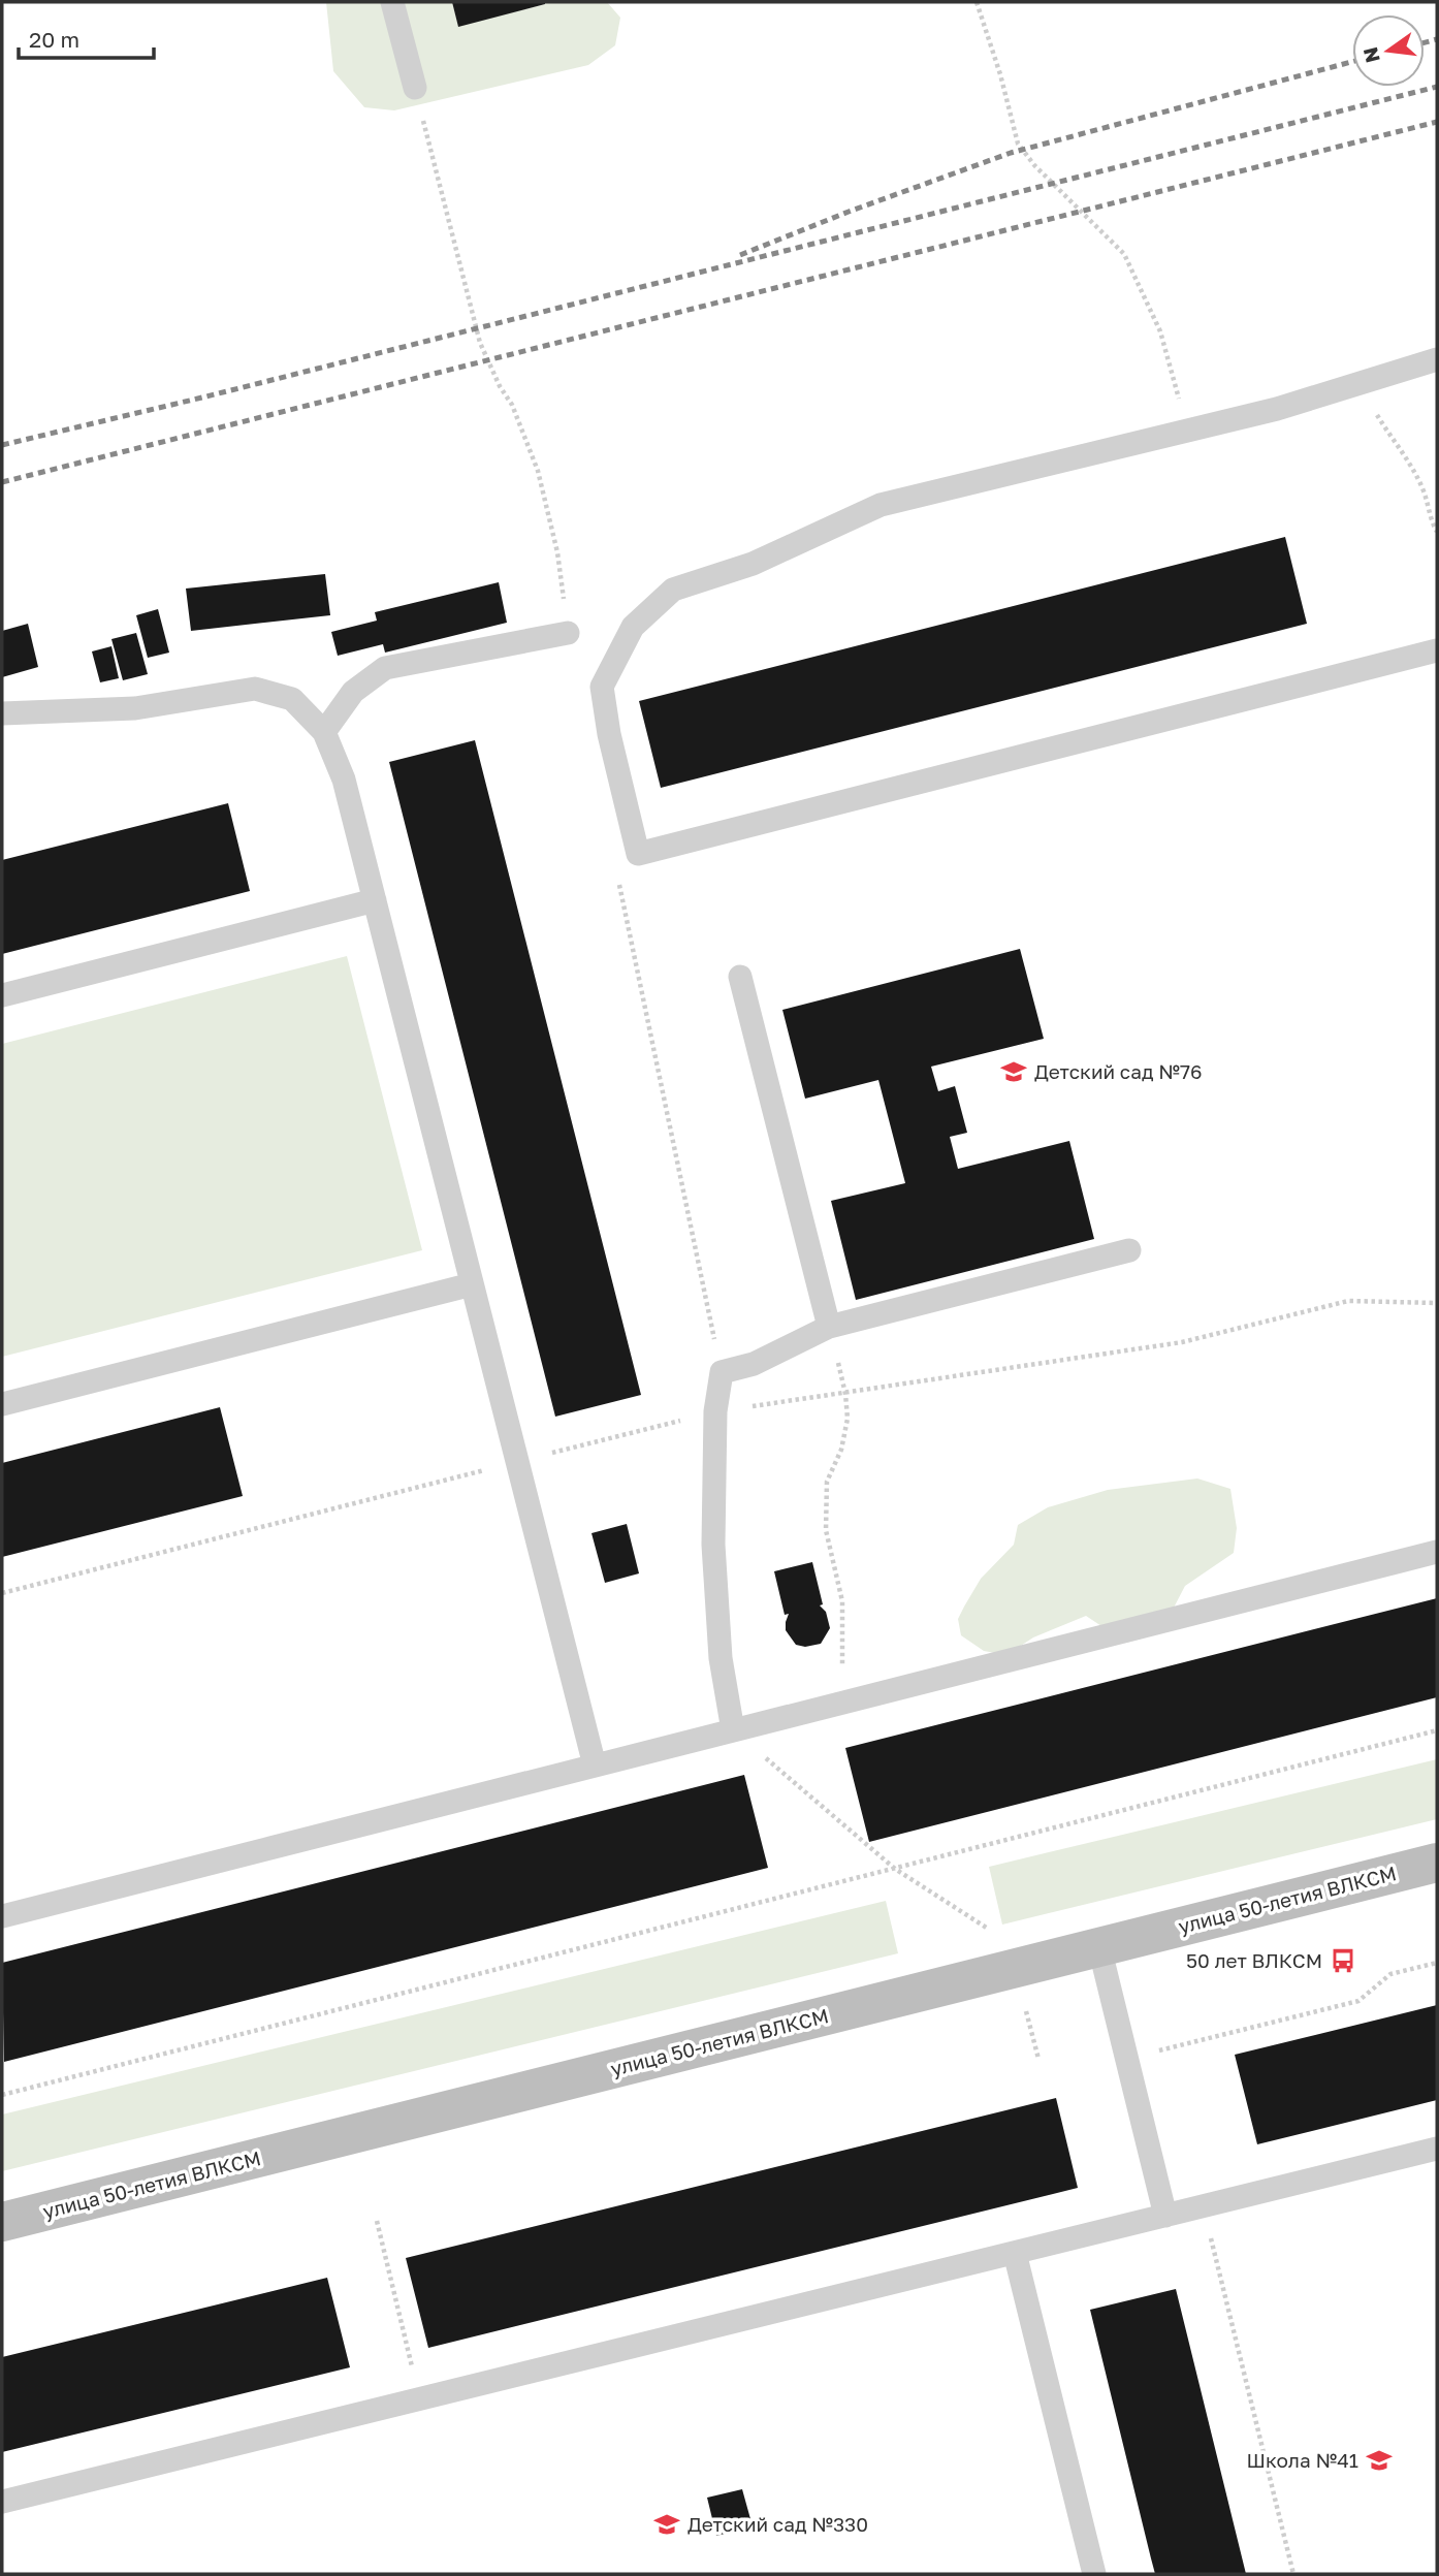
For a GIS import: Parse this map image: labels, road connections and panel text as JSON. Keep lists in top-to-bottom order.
{
  "streets": {
    "main road": ["улица 50-летия ВЛКСМ"]
  },
  "places": {
    "school or university": ["Детский сад №76", "Школа №41", "Детский сад №330"],
    "bus stop": ["50 лет ВЛКСМ"]
  },
  "scale_bar": "20 m",
  "north": "left"
}
